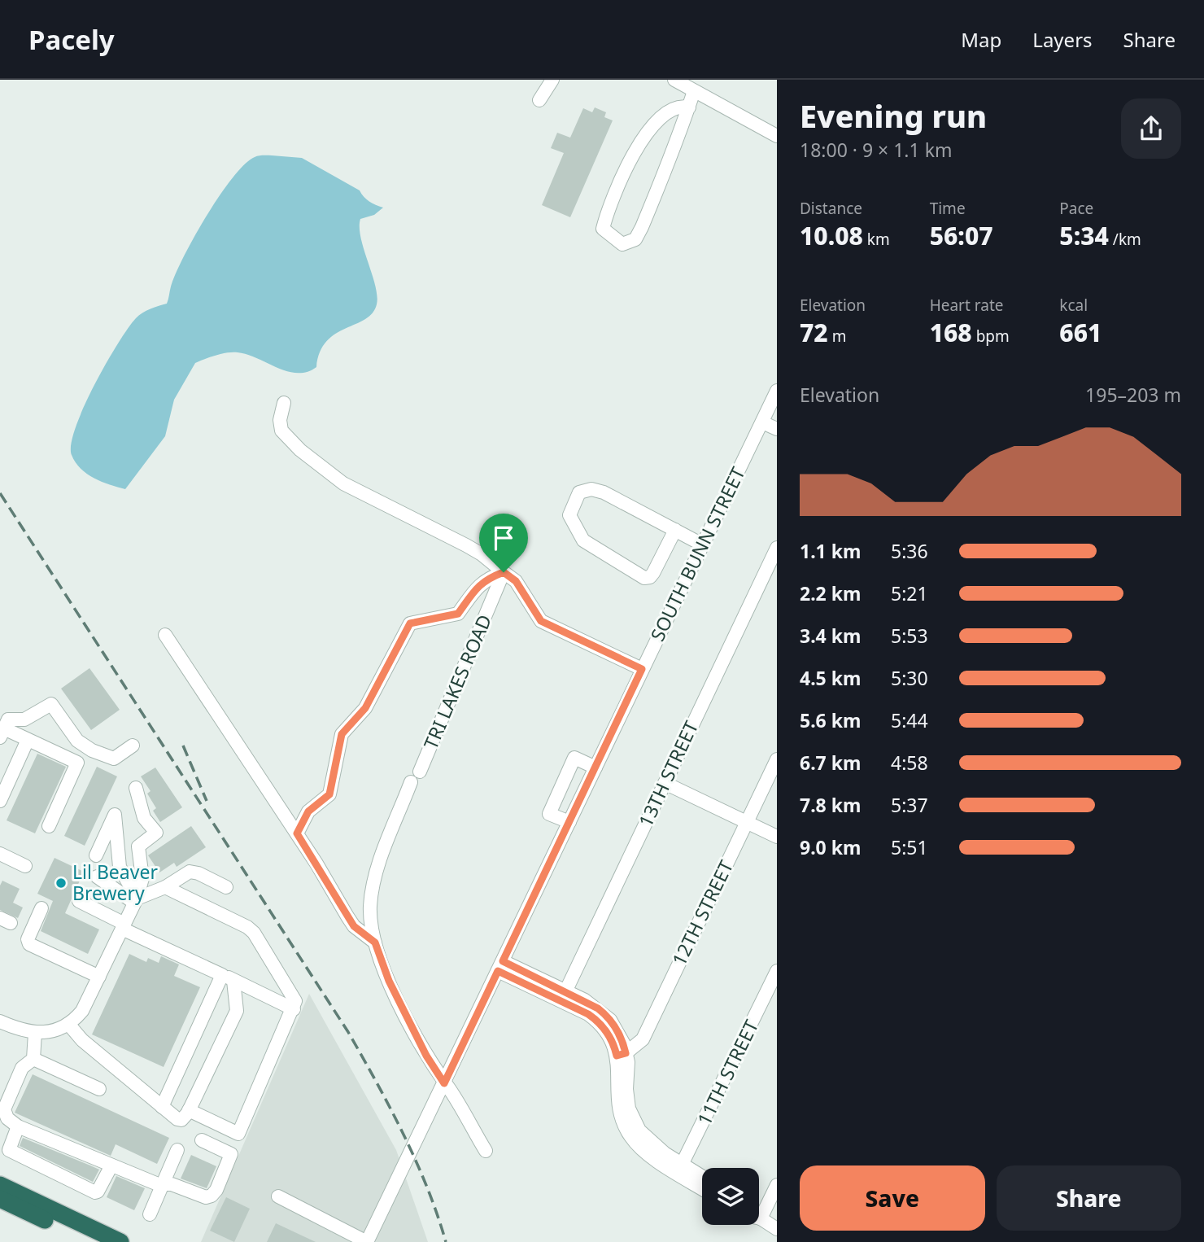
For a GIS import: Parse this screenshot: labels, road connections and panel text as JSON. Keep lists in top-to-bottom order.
{
  "streets": {
    "street": [
      "SOUTH BUNN STREET",
      "TRI LAKES ROAD",
      "13TH STREET",
      "12TH STREET",
      "11TH STREET"
    ]
  },
  "places": ["Lil Beaver Brewery"],
  "page": {
    "header": "Pacely",
    "nav": ["Map", "Layers", "Share"],
    "heading": ["Evening run", "18:00 · 9 × 1.1 km"],
    "stats": [
      ["Distance", "10.08 km"],
      ["Time", "56:07"],
      ["Pace", "5:34 /km"],
      ["Elevation", "72 m"],
      ["Heart rate", "168 bpm"],
      ["kcal", "661"]
    ],
    "chart": ["Elevation", "195–203 m"],
    "list": [
      {
        "name": "1.1 km",
        "note": "5:36"
      },
      {
        "name": "2.2 km",
        "note": "5:21"
      },
      {
        "name": "3.4 km",
        "note": "5:53"
      },
      {
        "name": "4.5 km",
        "note": "5:30"
      },
      {
        "name": "5.6 km",
        "note": "5:44"
      },
      {
        "name": "6.7 km",
        "note": "4:58"
      },
      {
        "name": "7.8 km",
        "note": "5:37"
      },
      {
        "name": "9.0 km",
        "note": "5:51"
      }
    ],
    "buttons": ["Save", "Share"]
  }
}
